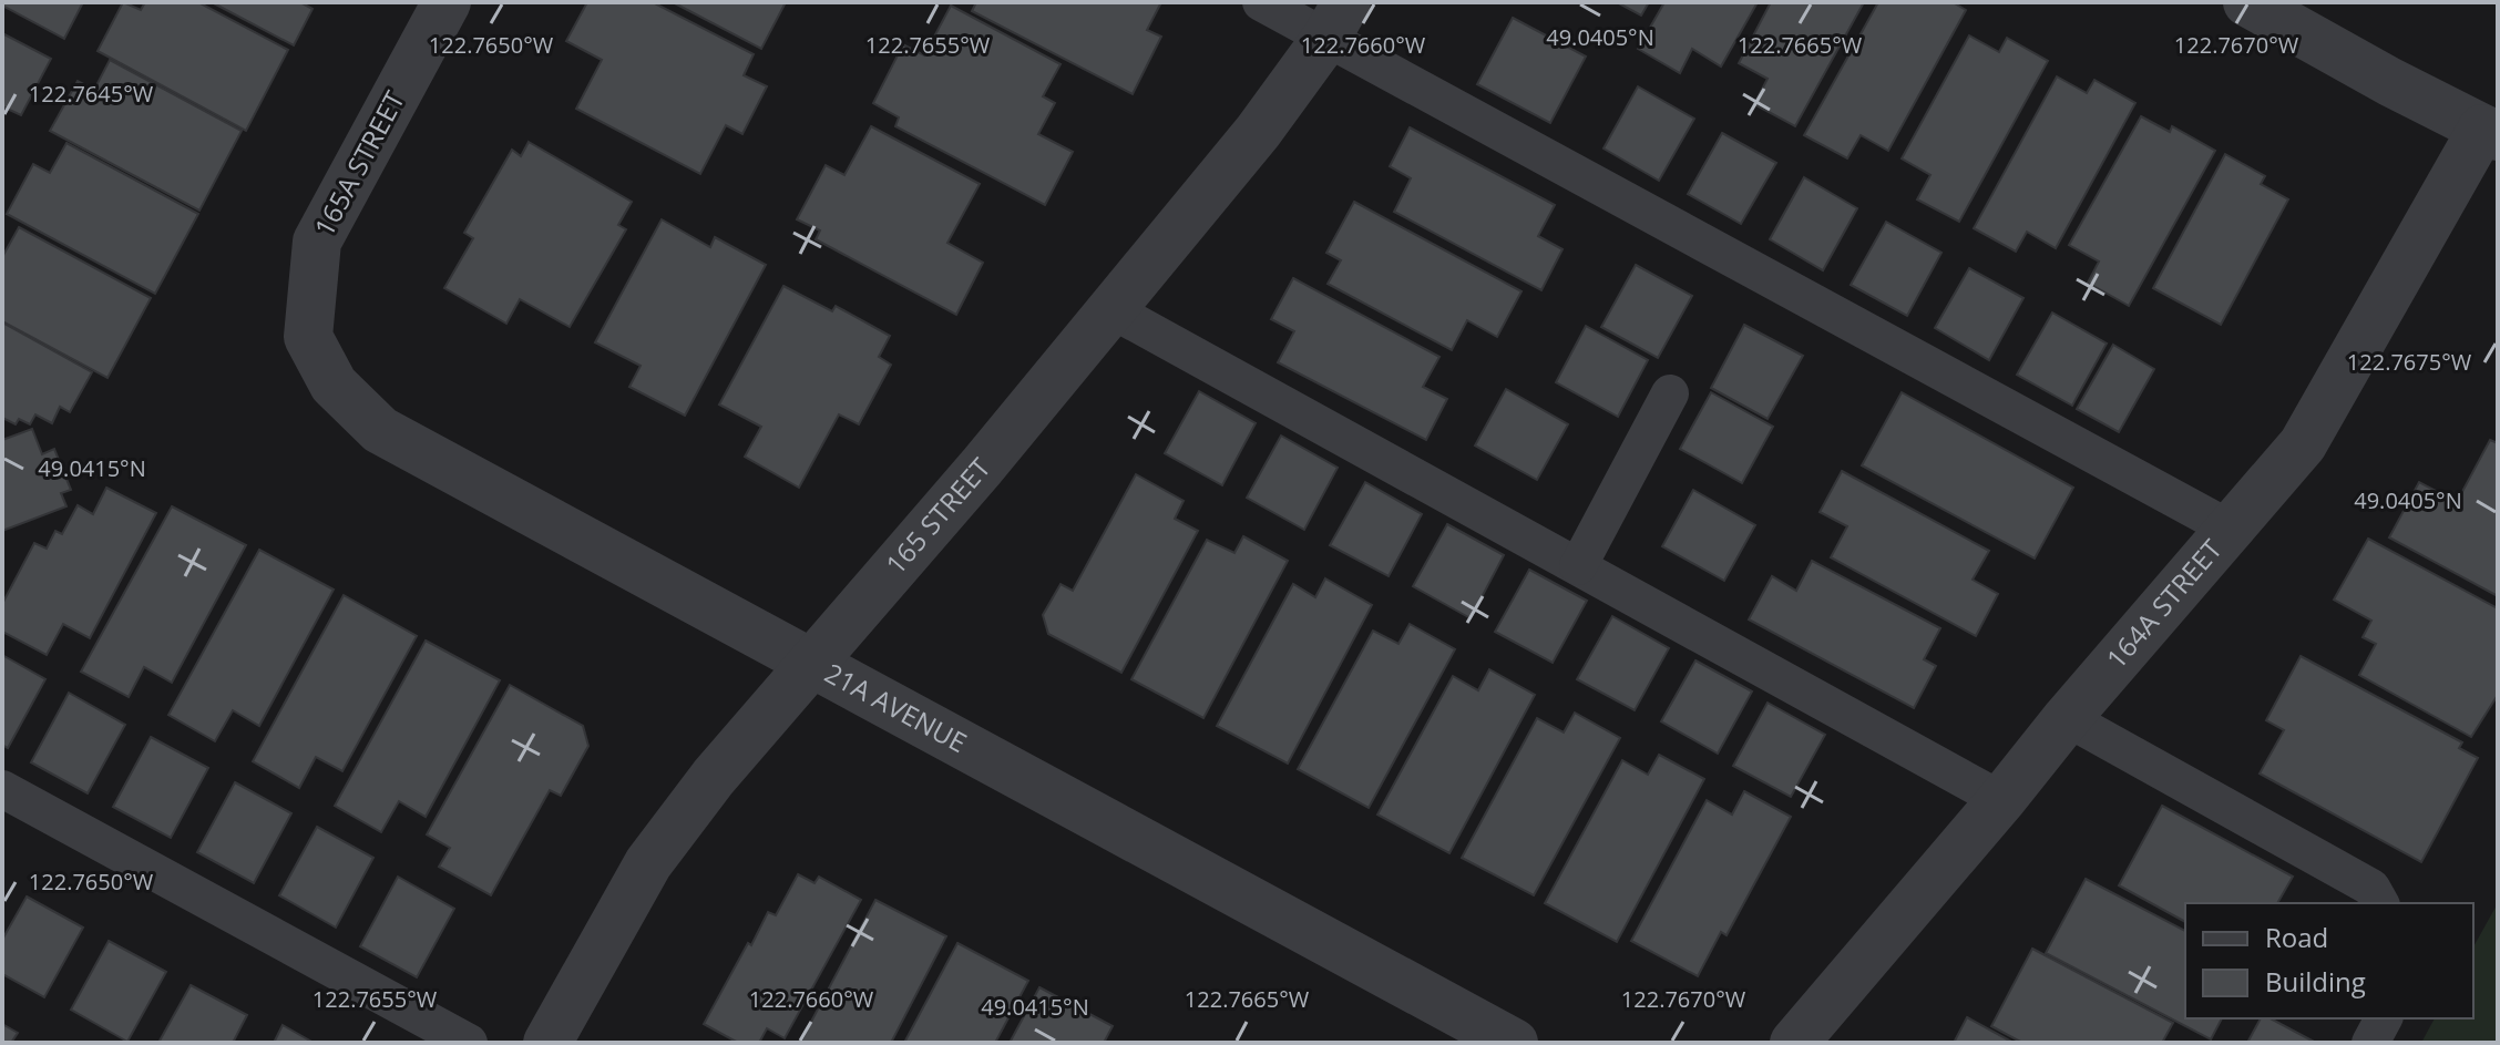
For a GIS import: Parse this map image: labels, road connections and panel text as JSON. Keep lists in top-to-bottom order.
{
  "streets": {
    "street": [
      "165A STREET",
      "165 STREET",
      "164A STREET",
      "21A AVENUE"
    ]
  },
  "crossings": [
    ["165A STREET", "21A AVENUE"],
    ["165 STREET", "21A AVENUE"]
  ],
  "legend": ["Road", "Building"],
  "coordinates": [
    "49.0405°N",
    "122.7650°W",
    "122.7655°W",
    "122.7660°W",
    "122.7665°W",
    "122.7670°W",
    "122.7645°W",
    "122.7675°W",
    "49.0415°N"
  ]
}
